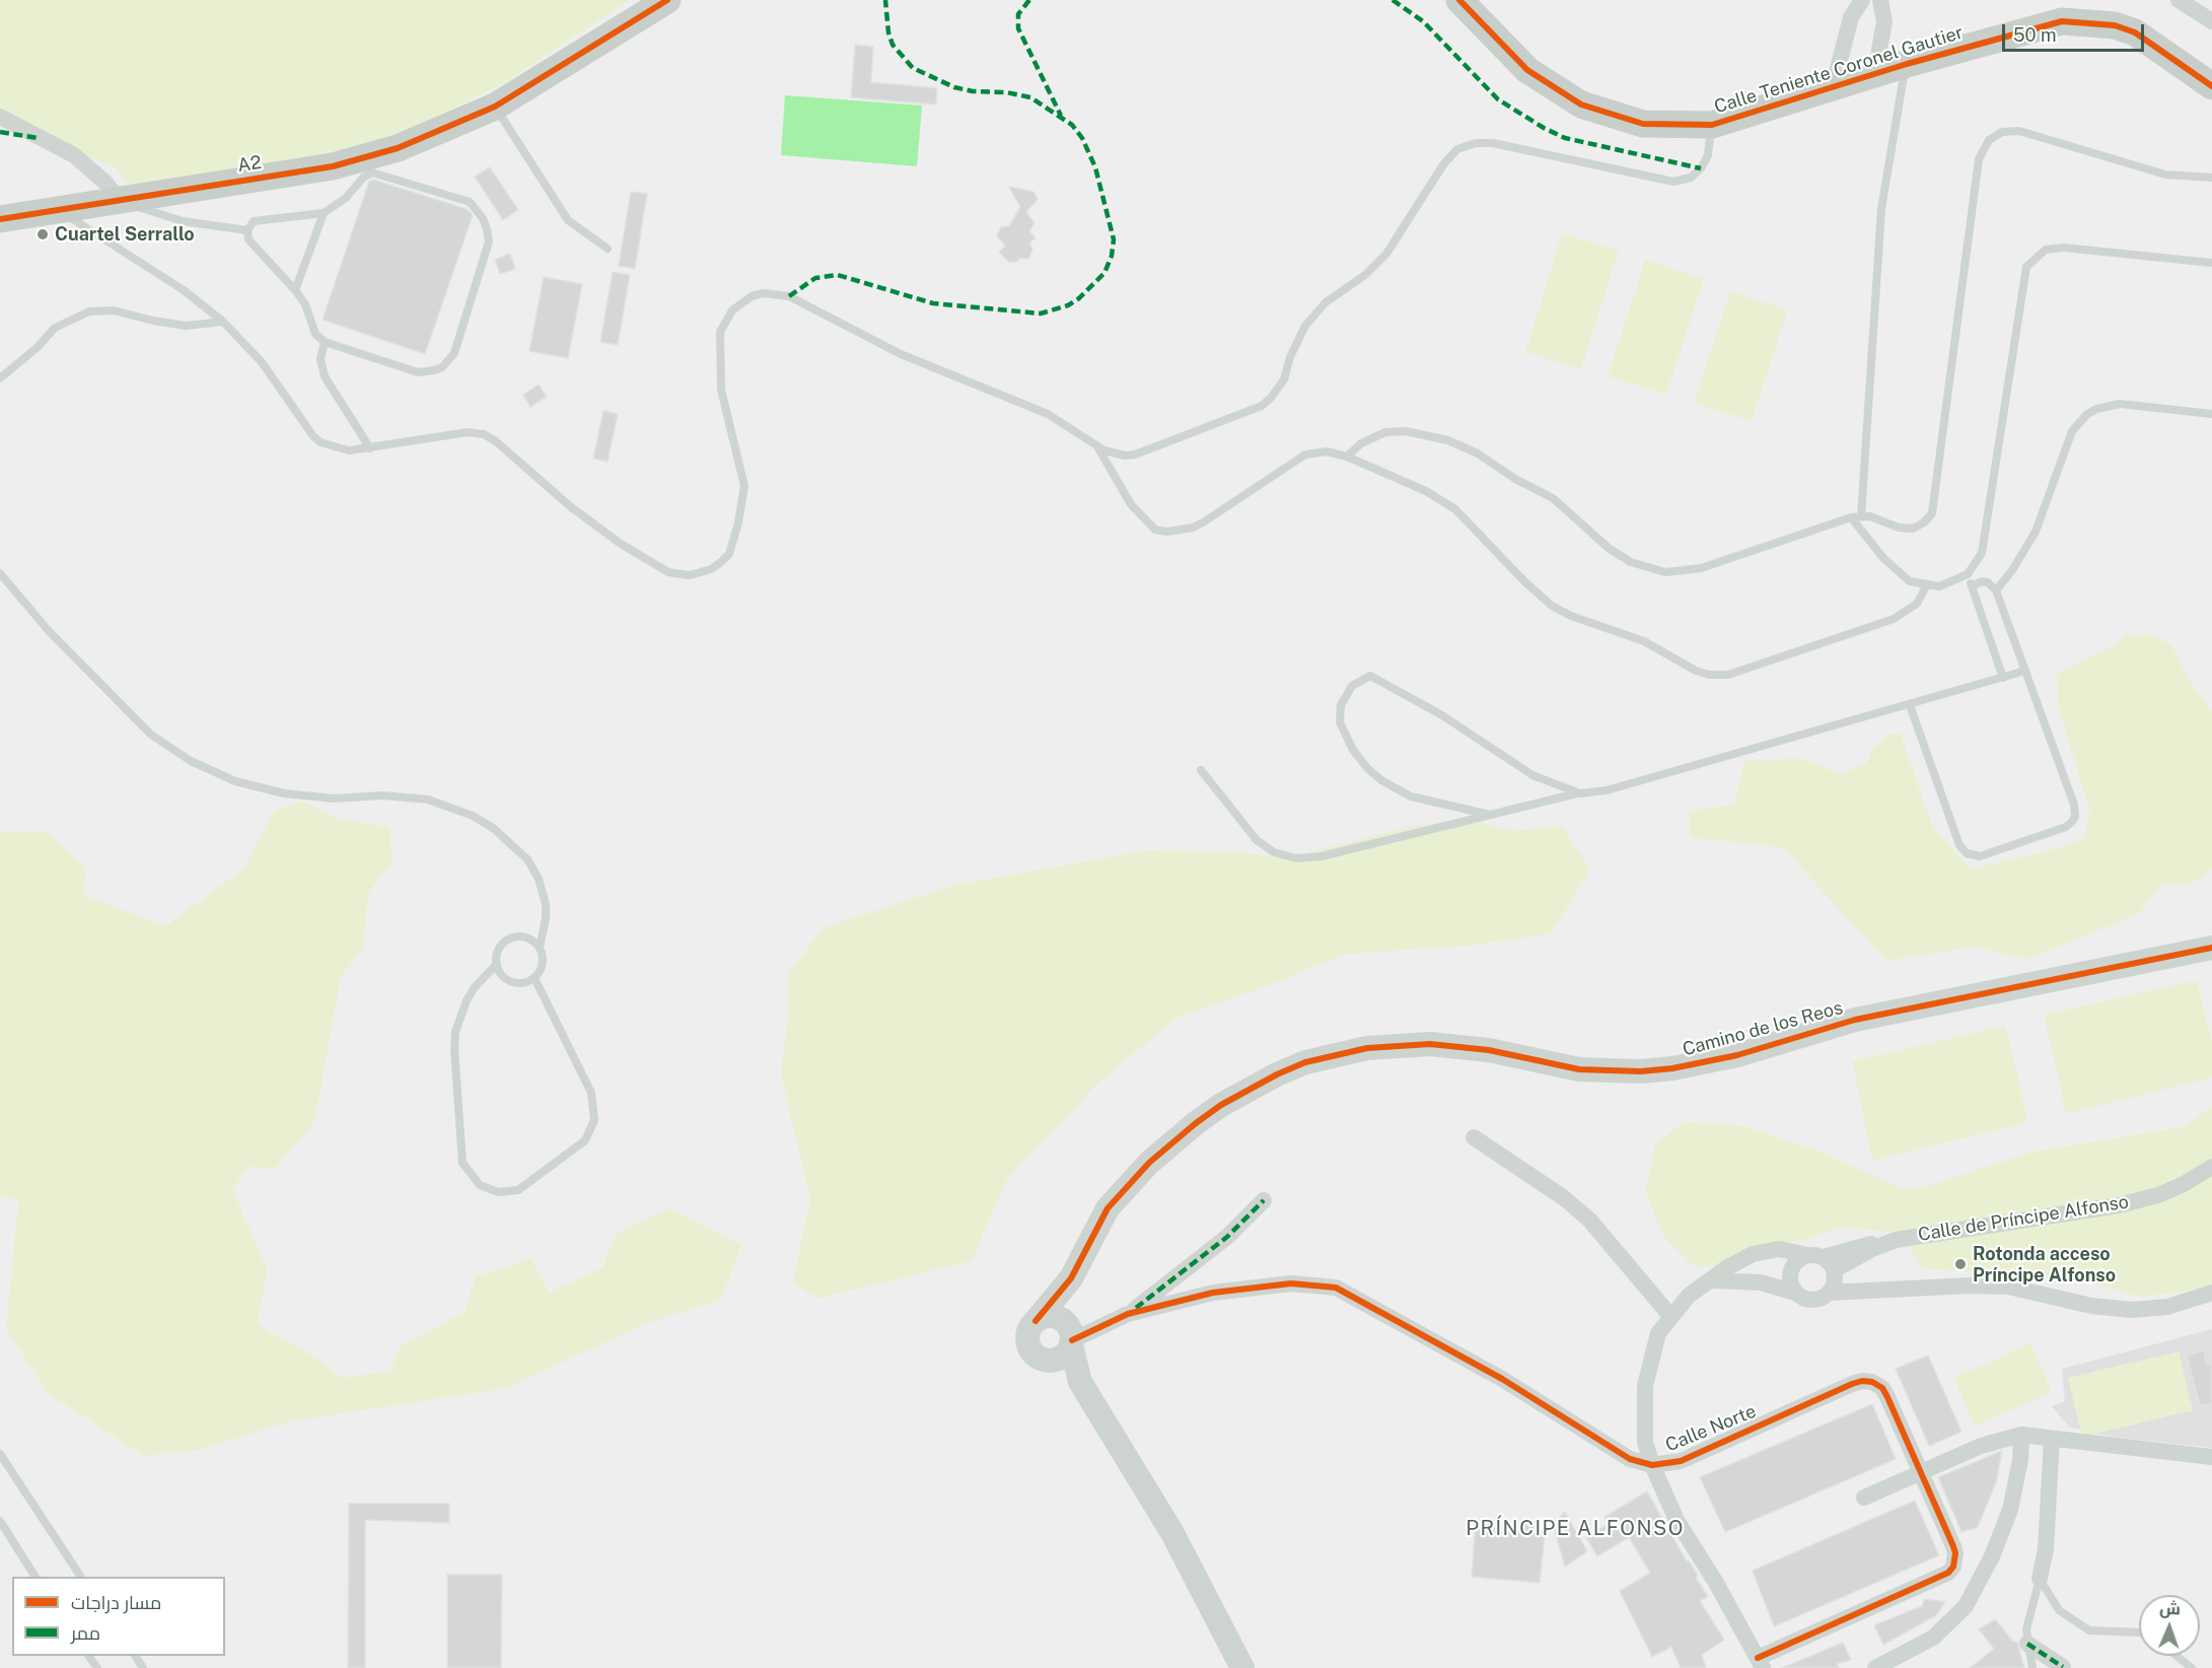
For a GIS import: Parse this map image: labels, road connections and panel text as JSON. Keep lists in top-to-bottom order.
{
  "streets": {
    "main road": ["Calle Teniente Coronel Gautier", "A2"],
    "street": ["Camino de los Reos", "Calle de Príncipe Alfonso", "Calle Norte"]
  },
  "districts": ["PRÍNCIPE ALFONSO"],
  "places": ["Cuartel Serrallo", "Rotonda acceso Príncipe Alfonso"],
  "legend": ["مسار دراجات", "ممر"],
  "scale_bar": "50 m",
  "north": "top"
}
